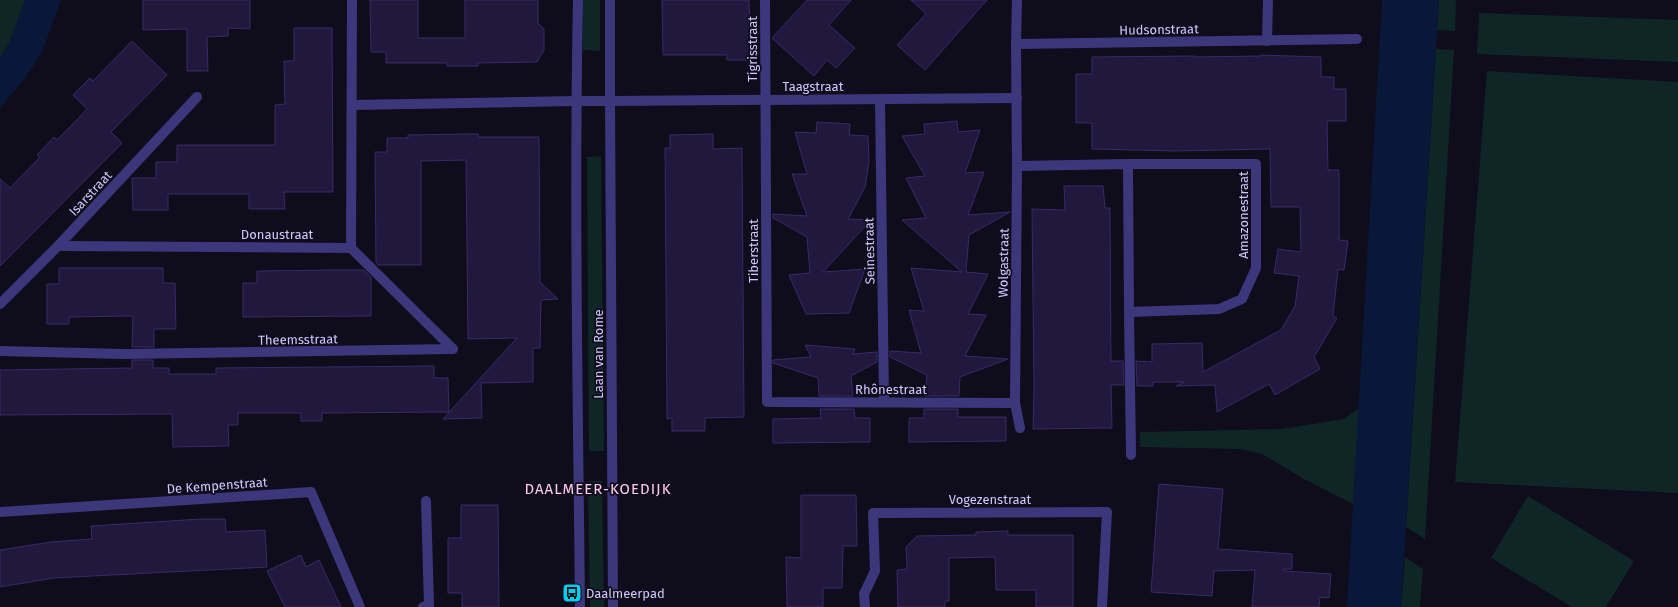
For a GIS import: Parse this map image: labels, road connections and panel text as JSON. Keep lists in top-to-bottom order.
{
  "streets": {
    "street": [
      "Hudsonstraat",
      "Tigrisstraat",
      "Taagstraat",
      "Isarstraat",
      "Amazonestraat",
      "Donaustraat",
      "Tiberstraat",
      "Seinestraat",
      "Wolgastraat",
      "Theemsstraat",
      "Laan van Rome",
      "Rhônestraat",
      "De Kempenstraat",
      "Vogezenstraat"
    ]
  },
  "crossings": [
    ["Tigrisstraat", "Taagstraat"],
    ["Tigrisstraat", "Tiberstraat"],
    ["Taagstraat", "Tiberstraat"],
    ["Taagstraat", "Seinestraat"],
    ["Taagstraat", "Wolgastraat"],
    ["Taagstraat", "Laan van Rome"],
    ["Isarstraat", "Donaustraat"],
    ["Amazonestraat", "Wolgastraat"],
    ["Donaustraat", "Theemsstraat"],
    ["Tiberstraat", "Rhônestraat"],
    ["Seinestraat", "Rhônestraat"],
    ["Wolgastraat", "Rhônestraat"]
  ],
  "districts": ["DAALMEER-KOEDIJK"],
  "places": {
    "bus stop": ["Daalmeerpad"]
  }
}
